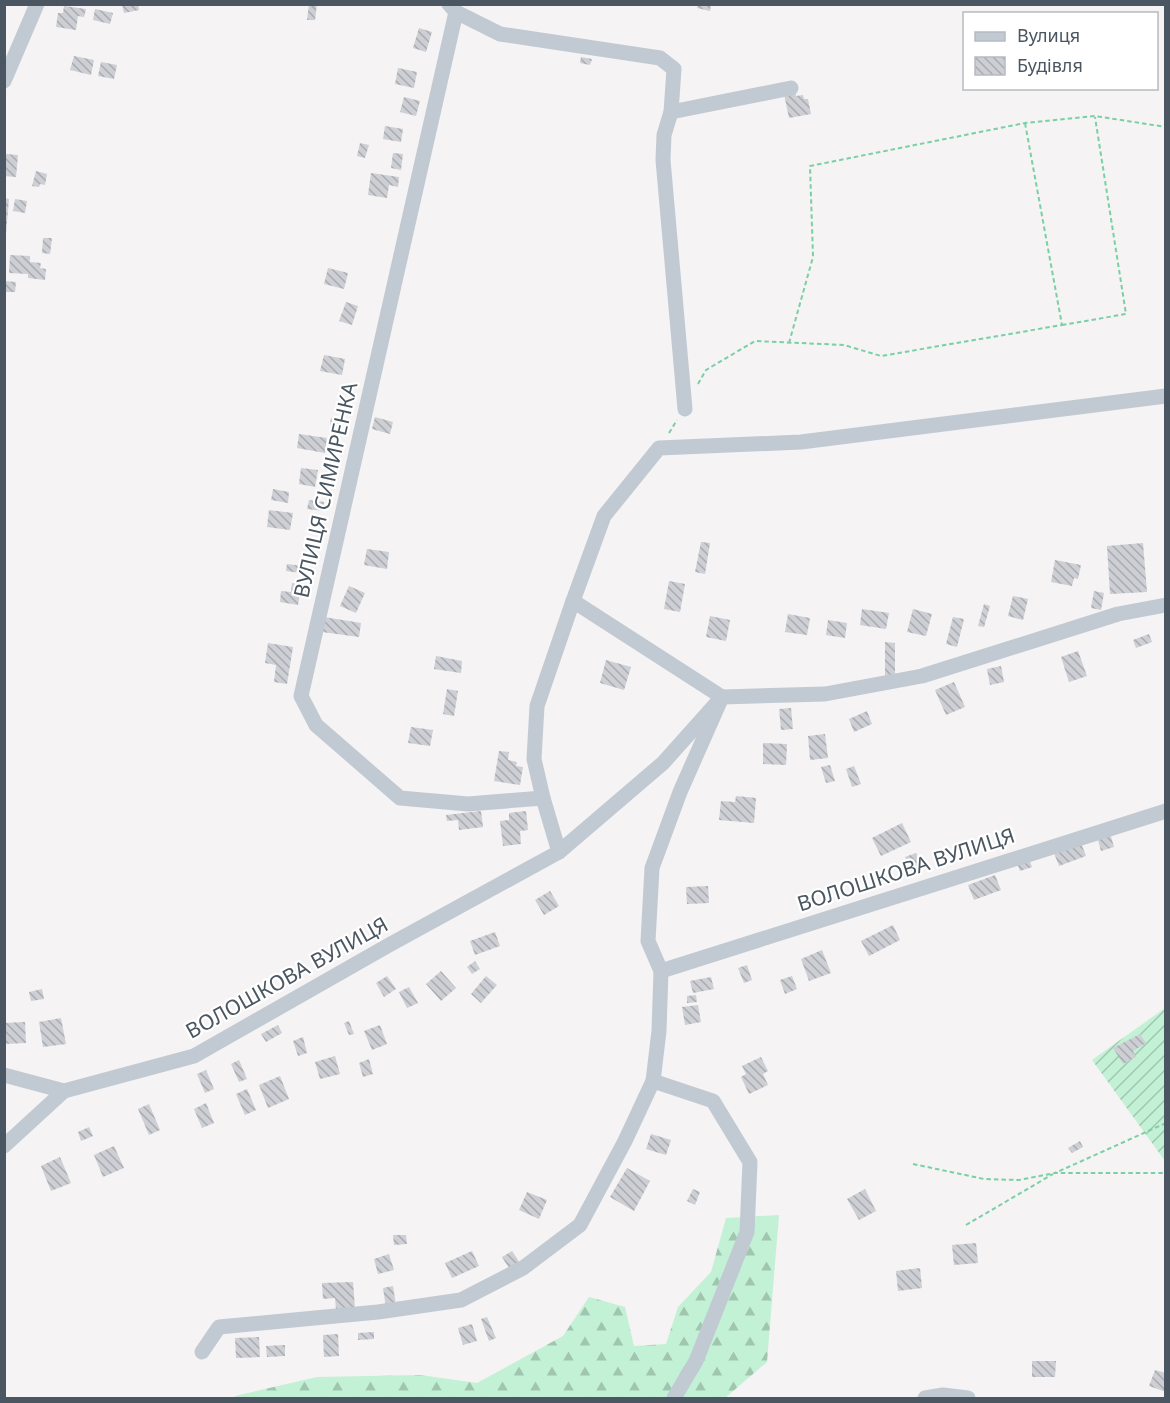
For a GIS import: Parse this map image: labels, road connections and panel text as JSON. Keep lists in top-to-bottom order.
{
  "streets": {
    "street": ["ВУЛИЦЯ СИМИРЕНКА", "ВОЛОШКОВА ВУЛИЦЯ"]
  },
  "legend": ["Вулиця", "Будівля"]
}
